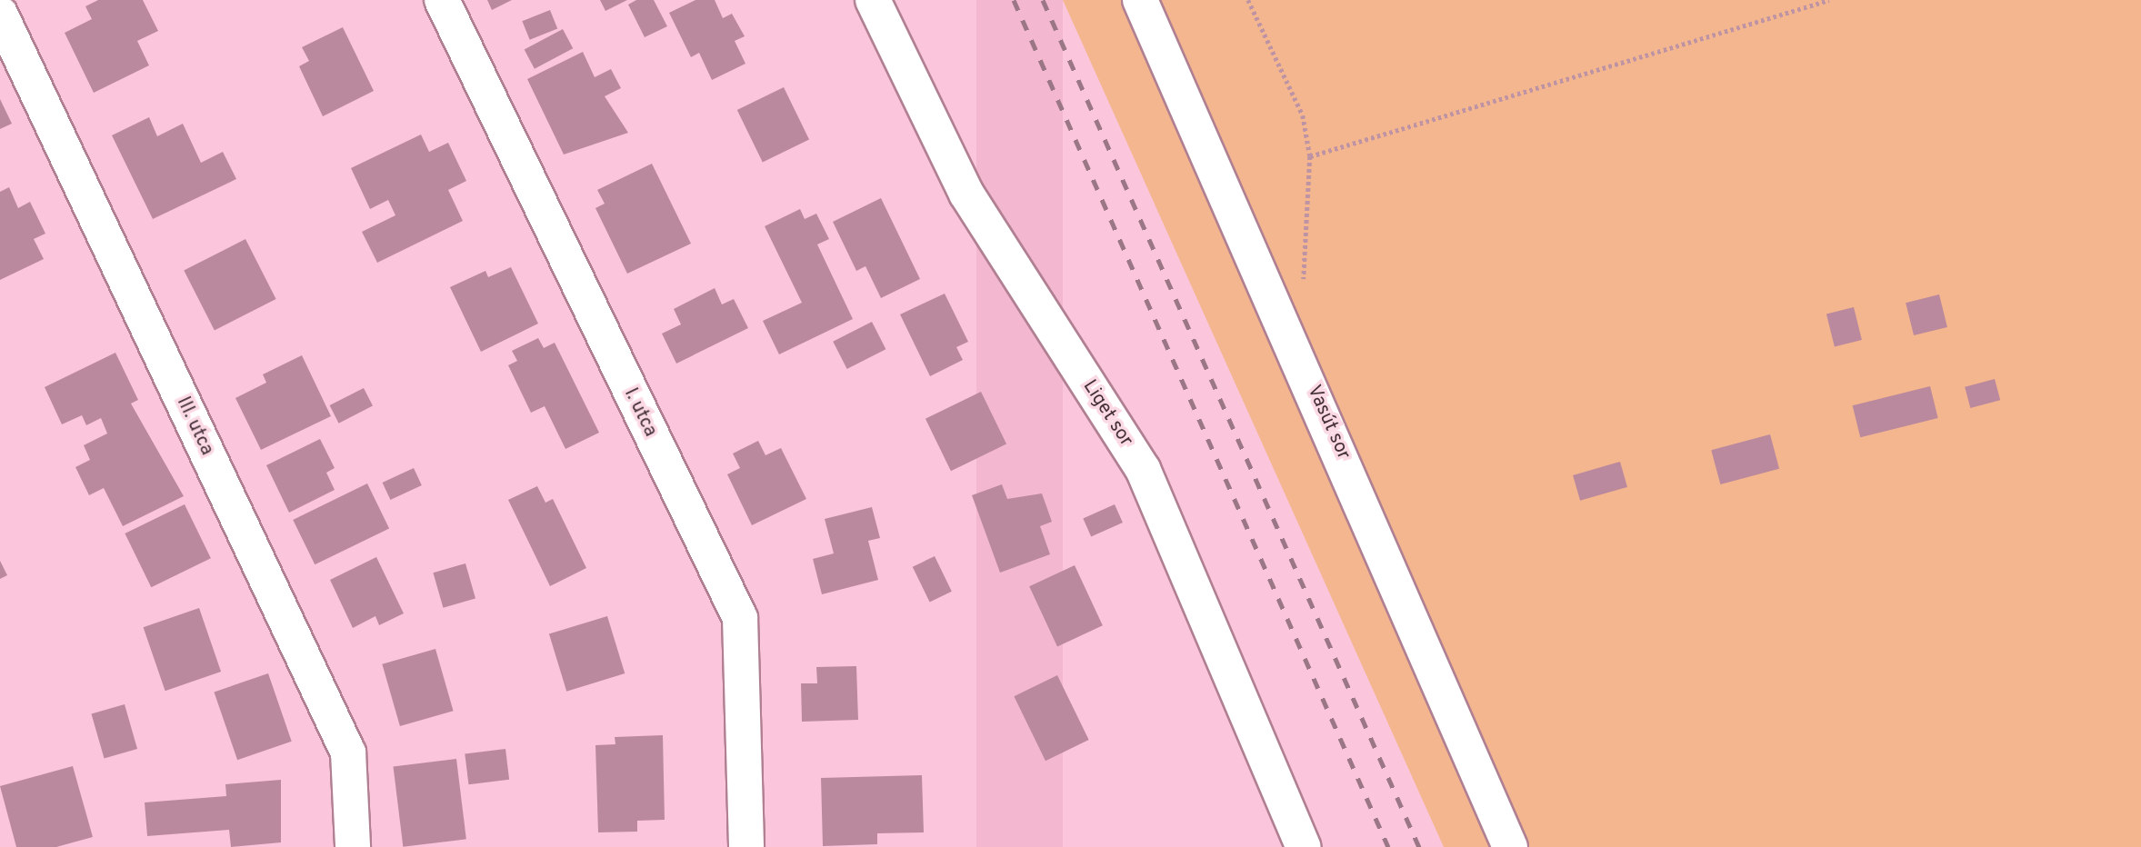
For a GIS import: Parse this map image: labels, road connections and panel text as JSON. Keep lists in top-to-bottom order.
{
  "streets": {
    "street": [
      "I. utca",
      "Liget sor",
      "Vasút sor",
      "III. utca"
    ]
  }
}
